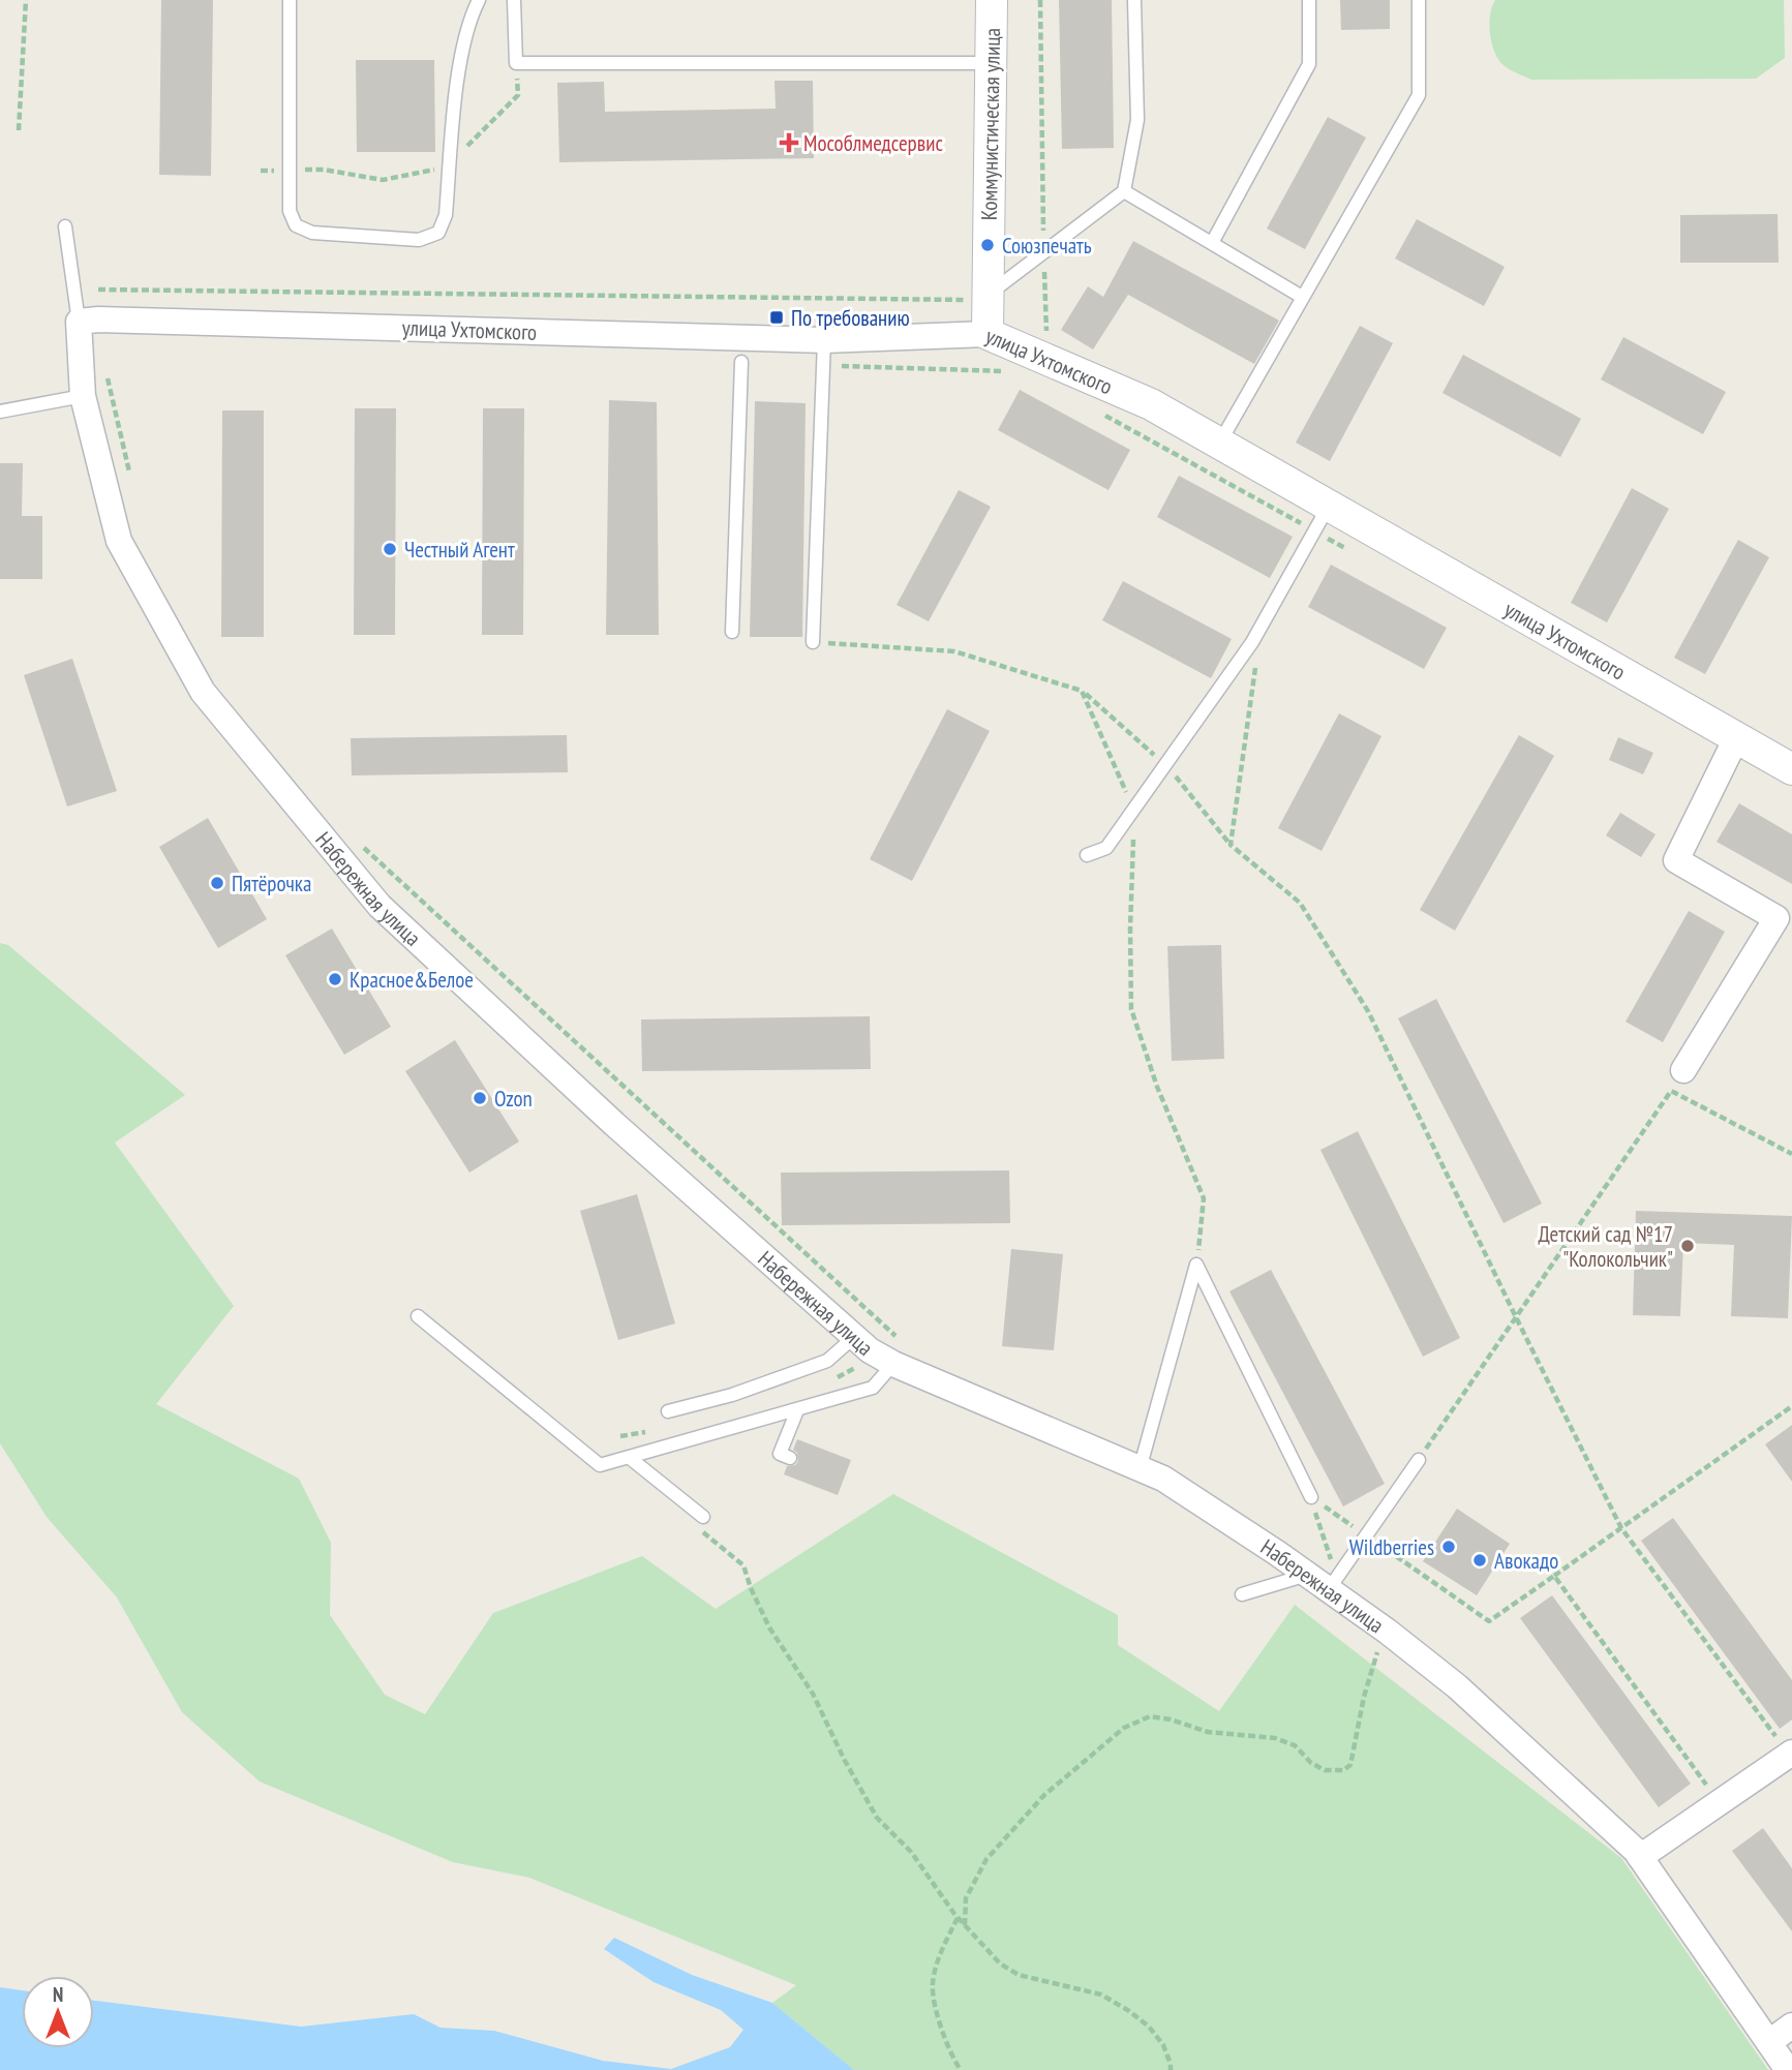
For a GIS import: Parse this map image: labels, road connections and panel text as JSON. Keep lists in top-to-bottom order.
{
  "streets": {
    "street": ["Коммунистическая улица", "улица Ухтомского", "Набережная улица"]
  },
  "crossings": [
    ["Коммунистическая улица", "улица Ухтомского"],
    ["улица Ухтомского", "Набережная улица"]
  ],
  "places": {
    "health": ["Мособлмедсервис"],
    "other": [
      "Союзпечать",
      "Честный Агент",
      "Пятёрочка",
      "Красное&Белое",
      "Ozon",
      "Детский сад №17 \"Колокольчик\"",
      "Wildberries",
      "Авокадо"
    ],
    "transit": ["По требованию"]
  },
  "north": "top"
}
